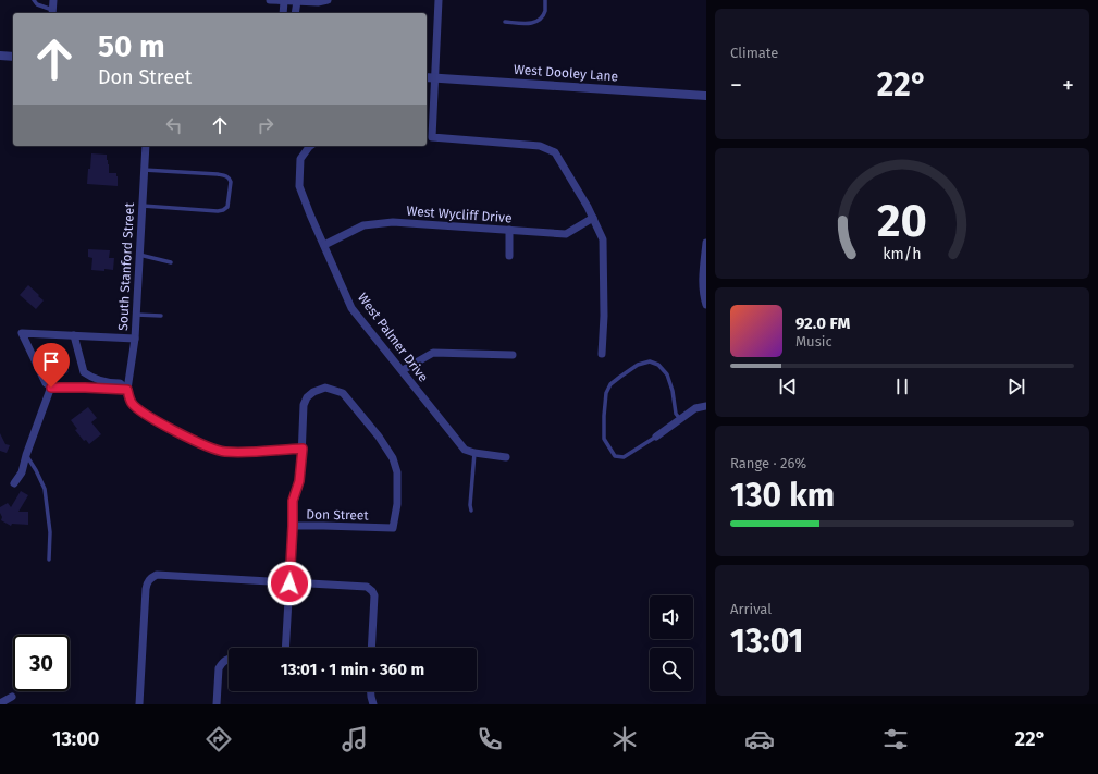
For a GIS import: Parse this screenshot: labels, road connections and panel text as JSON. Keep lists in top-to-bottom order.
{
  "streets": {
    "street": [
      "West Dooley Lane",
      "West Wycliff Drive",
      "South Stanford Street",
      "West Palmer Drive",
      "Don Street"
    ]
  },
  "crossings": [
    ["West Wycliff Drive", "West Palmer Drive"]
  ],
  "page": {
    "tile": [
      "Climate",
      ["Range · 26%", "130 km"],
      ["Arrival", "13:01"]
    ],
    "turn": ["50 m", "Don Street"],
    "heat": ["−", "22°", "+"],
    "song": ["92.0 FM", "Music"],
    "limit": "30",
    "trip": "13:01 · 1 min · 360 m",
    "tabs": ["13:00", "22°"],
    "gauge": ["20", "km/h"]
  }
}
